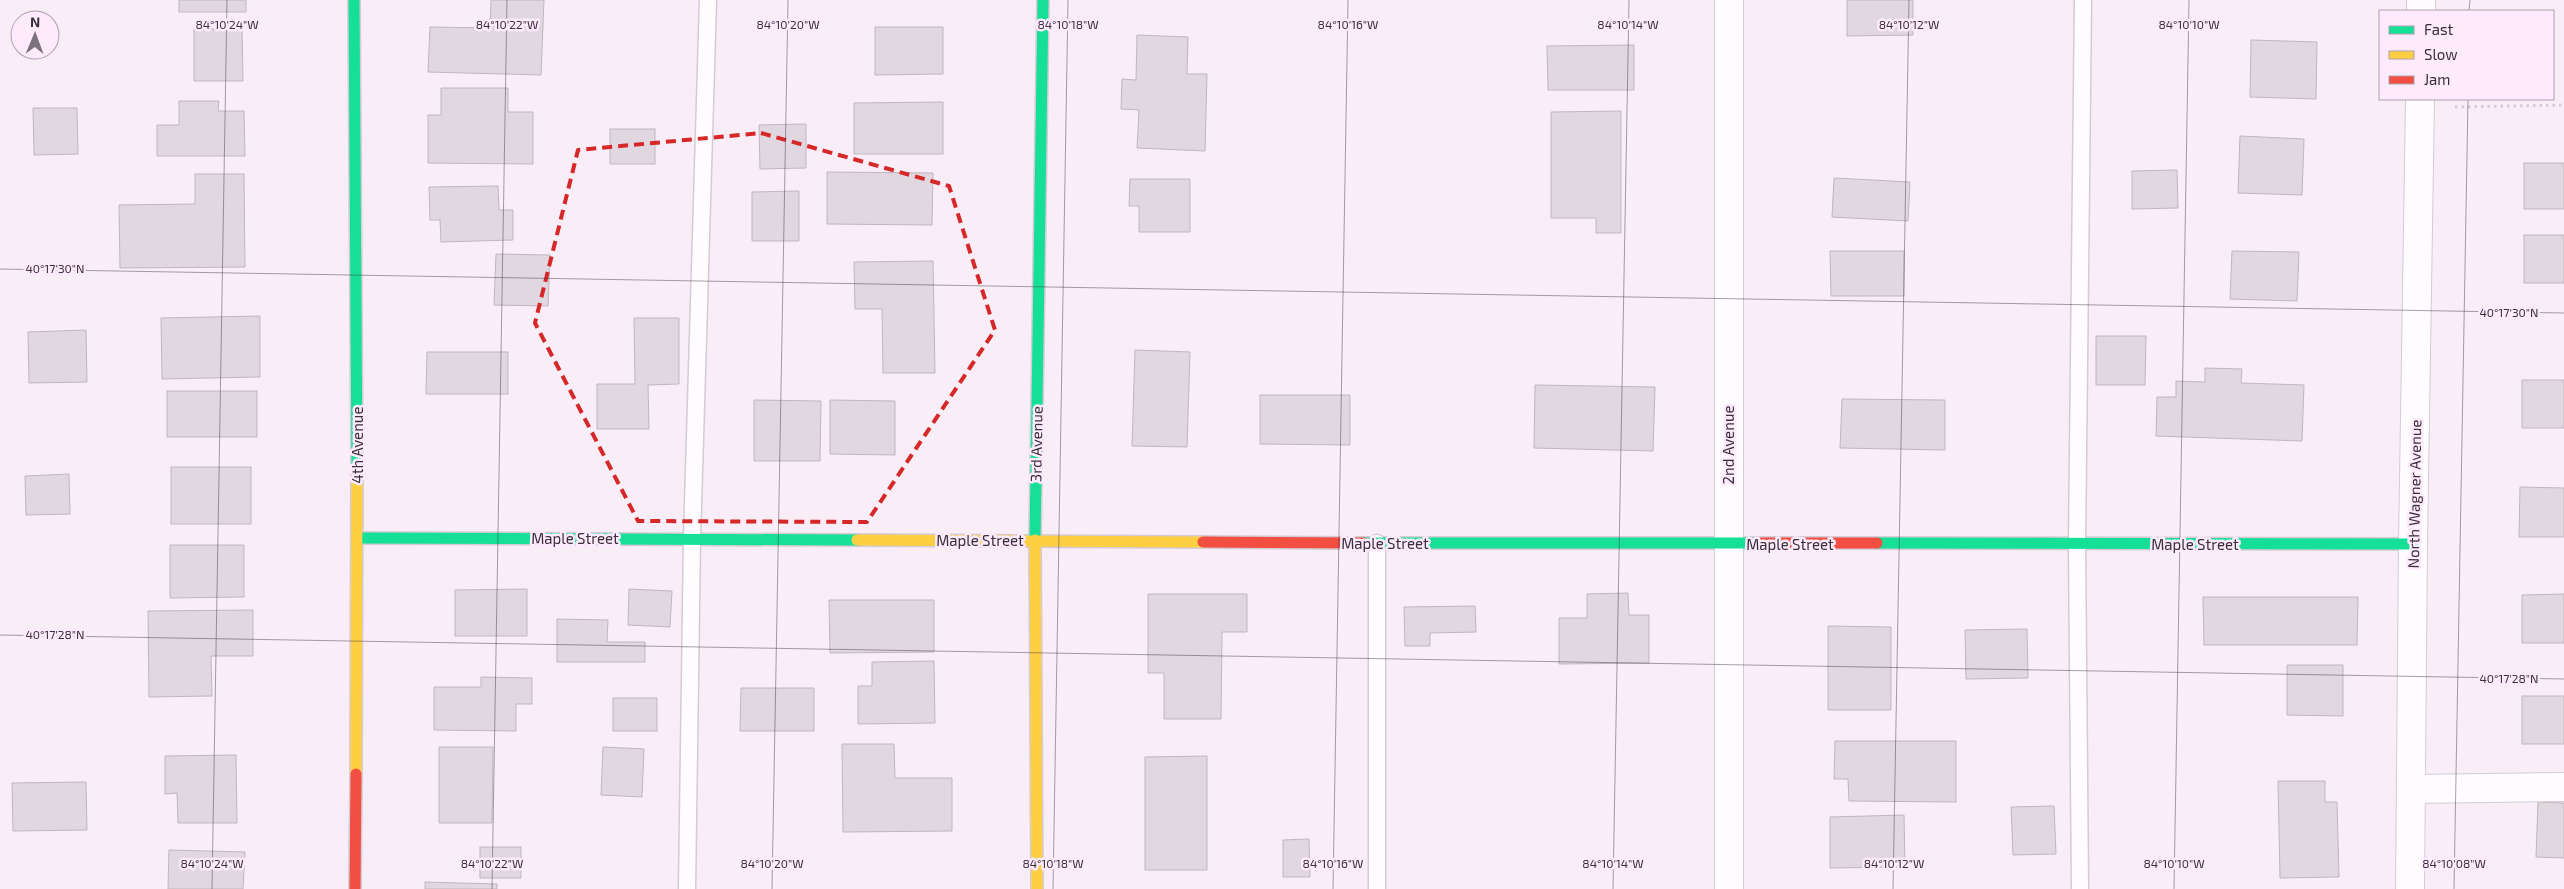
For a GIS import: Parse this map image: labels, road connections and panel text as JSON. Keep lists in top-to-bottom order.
{
  "streets": {
    "street": [
      "3rd Avenue",
      "4th Avenue",
      "2nd Avenue",
      "North Wagner Avenue",
      "Maple Street"
    ]
  },
  "crossings": [
    ["3rd Avenue", "Maple Street"],
    ["4th Avenue", "Maple Street"],
    ["2nd Avenue", "Maple Street"],
    ["North Wagner Avenue", "Maple Street"]
  ],
  "legend": ["Fast", "Slow", "Jam"],
  "north": "top",
  "coordinates": [
    "84°10'24\"W",
    "84°10'22\"W",
    "84°10'20\"W",
    "84°10'18\"W",
    "84°10'16\"W",
    "84°10'14\"W",
    "84°10'12\"W",
    "84°10'10\"W",
    "40°17'30\"N",
    "40°17'28\"N",
    "84°10'08\"W"
  ]
}
